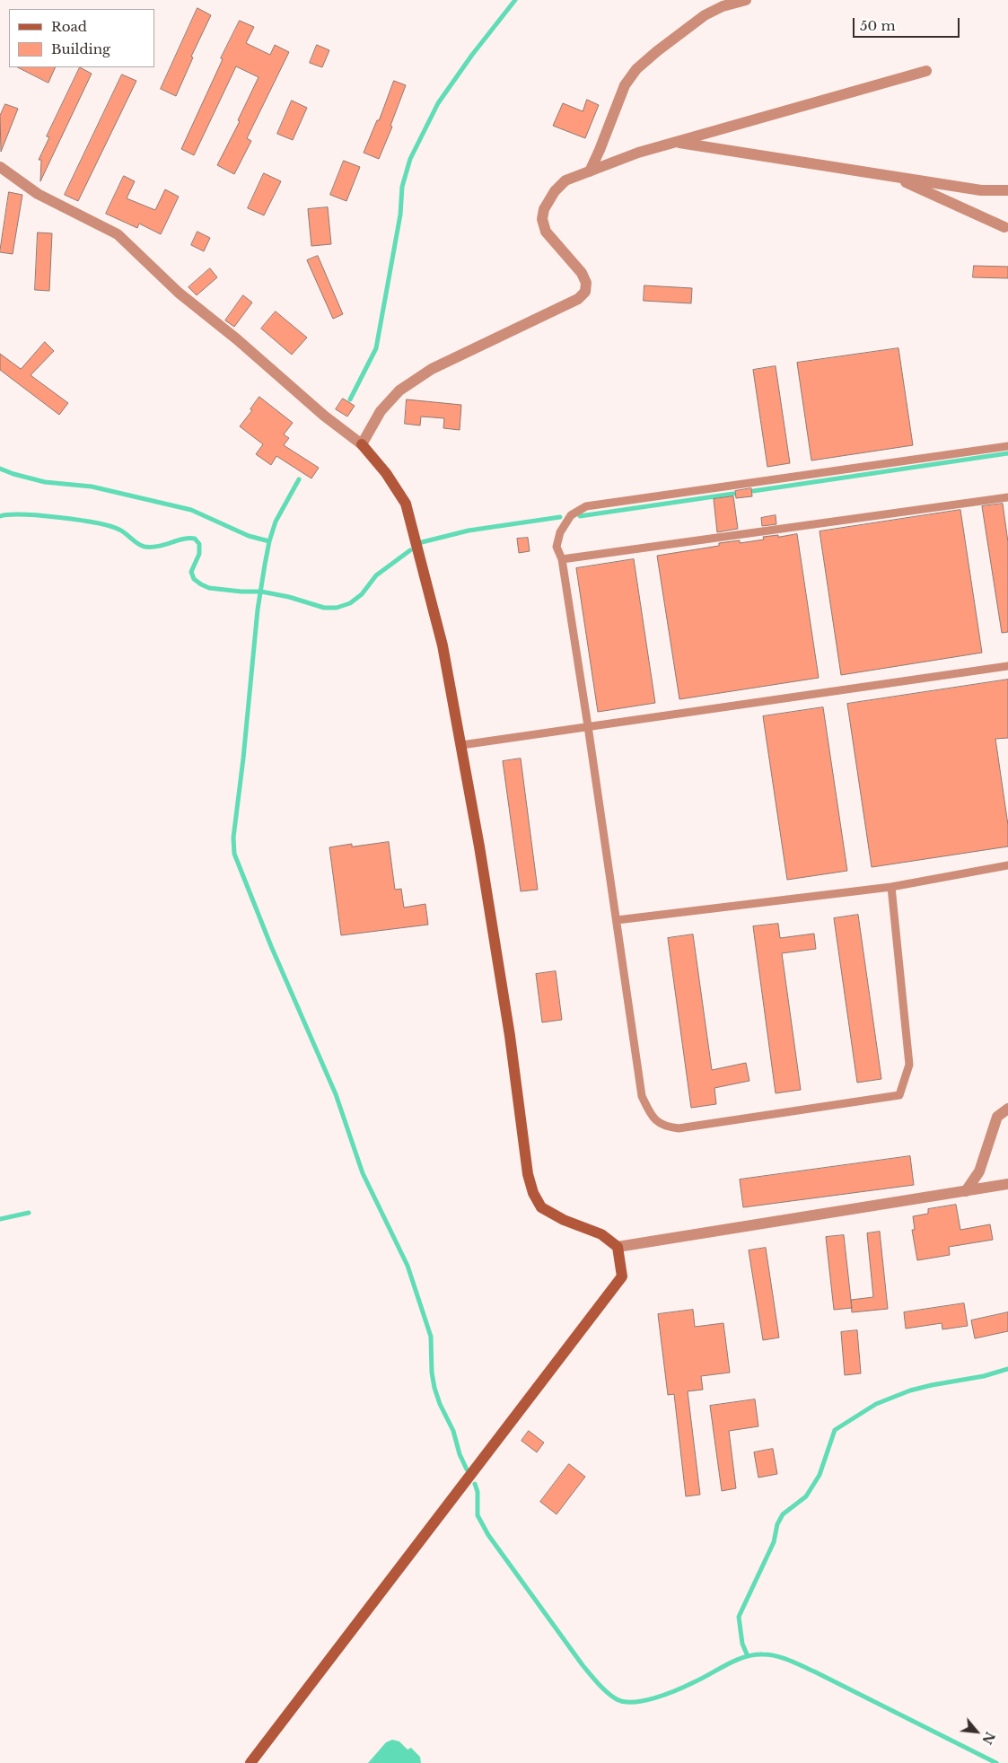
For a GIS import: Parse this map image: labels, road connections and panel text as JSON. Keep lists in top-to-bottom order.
{
  "legend": ["Road", "Building"],
  "scale_bar": "50 m",
  "north": "bottom right"
}
